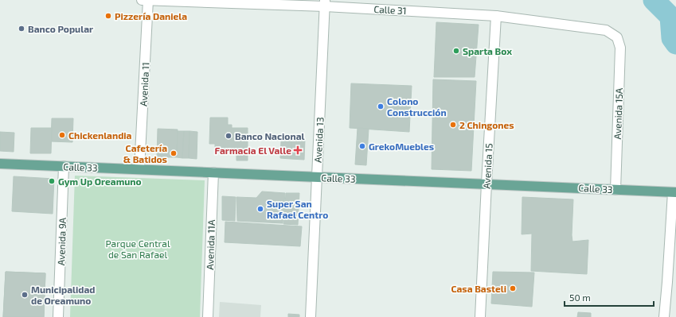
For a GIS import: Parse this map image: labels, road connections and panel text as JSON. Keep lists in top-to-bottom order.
{
  "streets": {
    "main road": ["Calle 33"],
    "street": [
      "Calle 31",
      "Avenida 11",
      "Avenida 15A",
      "Avenida 13",
      "Avenida 15",
      "Avenida 9A",
      "Avenida 11A"
    ]
  },
  "crossings": [
    ["Calle 31", "Avenida 11"],
    ["Calle 31", "Avenida 15A"],
    ["Calle 31", "Avenida 13"],
    ["Calle 31", "Avenida 15"],
    ["Avenida 11", "Calle 33"],
    ["Avenida 15A", "Calle 33"],
    ["Avenida 13", "Calle 33"],
    ["Avenida 15", "Calle 33"],
    ["Calle 33", "Avenida 9A"],
    ["Calle 33", "Avenida 11A"]
  ],
  "parks": ["Parque Central de San Rafael"],
  "places": {
    "other": [
      "Pizzería Daniela",
      "Banco Popular",
      "Sparta Box",
      "Colono Construcción",
      "2 Chingones",
      "Chickenlandia",
      "Banco Nacional",
      "GrekoMuebles",
      "Cafetería & Batidos",
      "Gym Up Oreamuno",
      "Super San Rafael Centro",
      "Casa Basteli",
      "Municipalidad de Oreamuno"
    ],
    "health": ["Farmacia El Valle"]
  },
  "scale_bar": "50 m"
}
